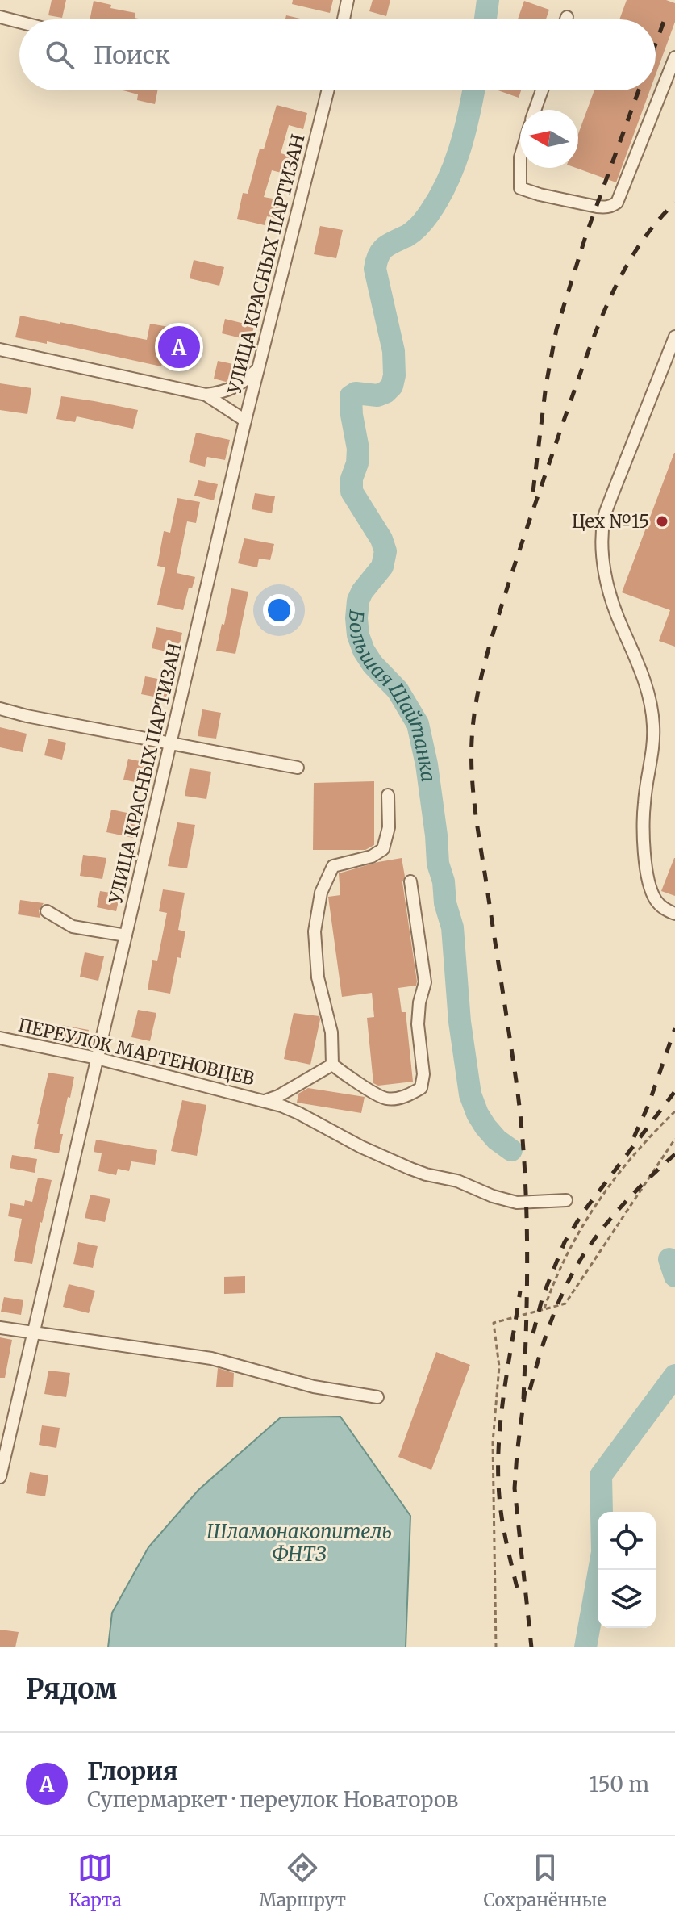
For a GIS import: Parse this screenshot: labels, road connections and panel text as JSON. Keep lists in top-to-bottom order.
{
  "streets": {
    "street": ["УЛИЦА КРАСНЫХ ПАРТИЗАН", "ПЕРЕУЛОК МАРТЕНОВЦЕВ"]
  },
  "crossings": [
    ["УЛИЦА КРАСНЫХ ПАРТИЗАН", "ПЕРЕУЛОК МАРТЕНОВЦЕВ"]
  ],
  "water": ["Большая Шайтанка", "Шламонакопитель ФНТЗ"],
  "places": ["Цех №15"],
  "north": "left",
  "page": {
    "search": "Поиск",
    "pins": "A",
    "heading": "Рядом",
    "list": [
      {
        "mark": "A",
        "name": "Глория",
        "note": "Супермаркет · переулок Новаторов",
        "value": "150 m"
      }
    ],
    "nav": ["Карта", "Маршрут", "Сохранённые"]
  }
}
